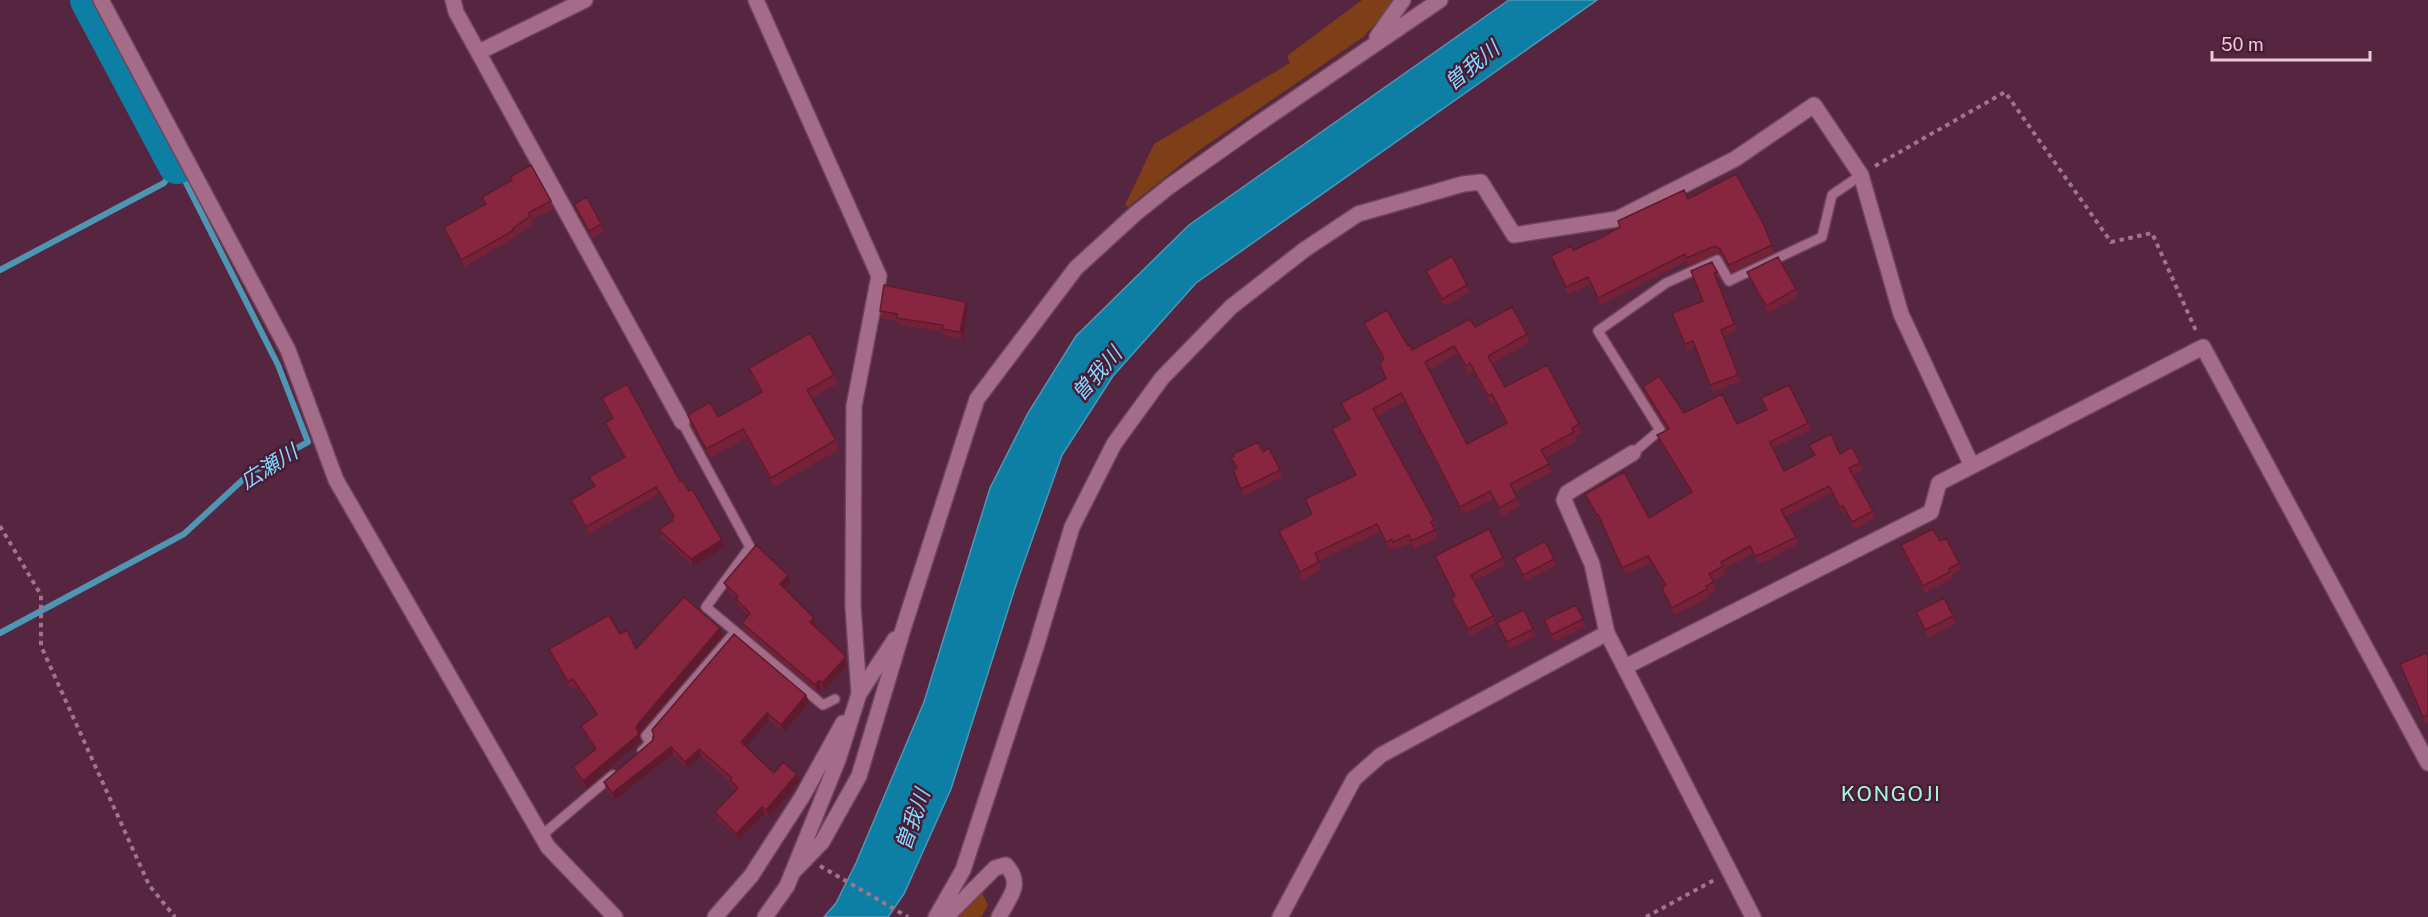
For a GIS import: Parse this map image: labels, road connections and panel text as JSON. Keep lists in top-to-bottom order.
{
  "districts": ["KONGOJI"],
  "water": ["曽我川", "広瀬川"],
  "scale_bar": "50 m"
}
